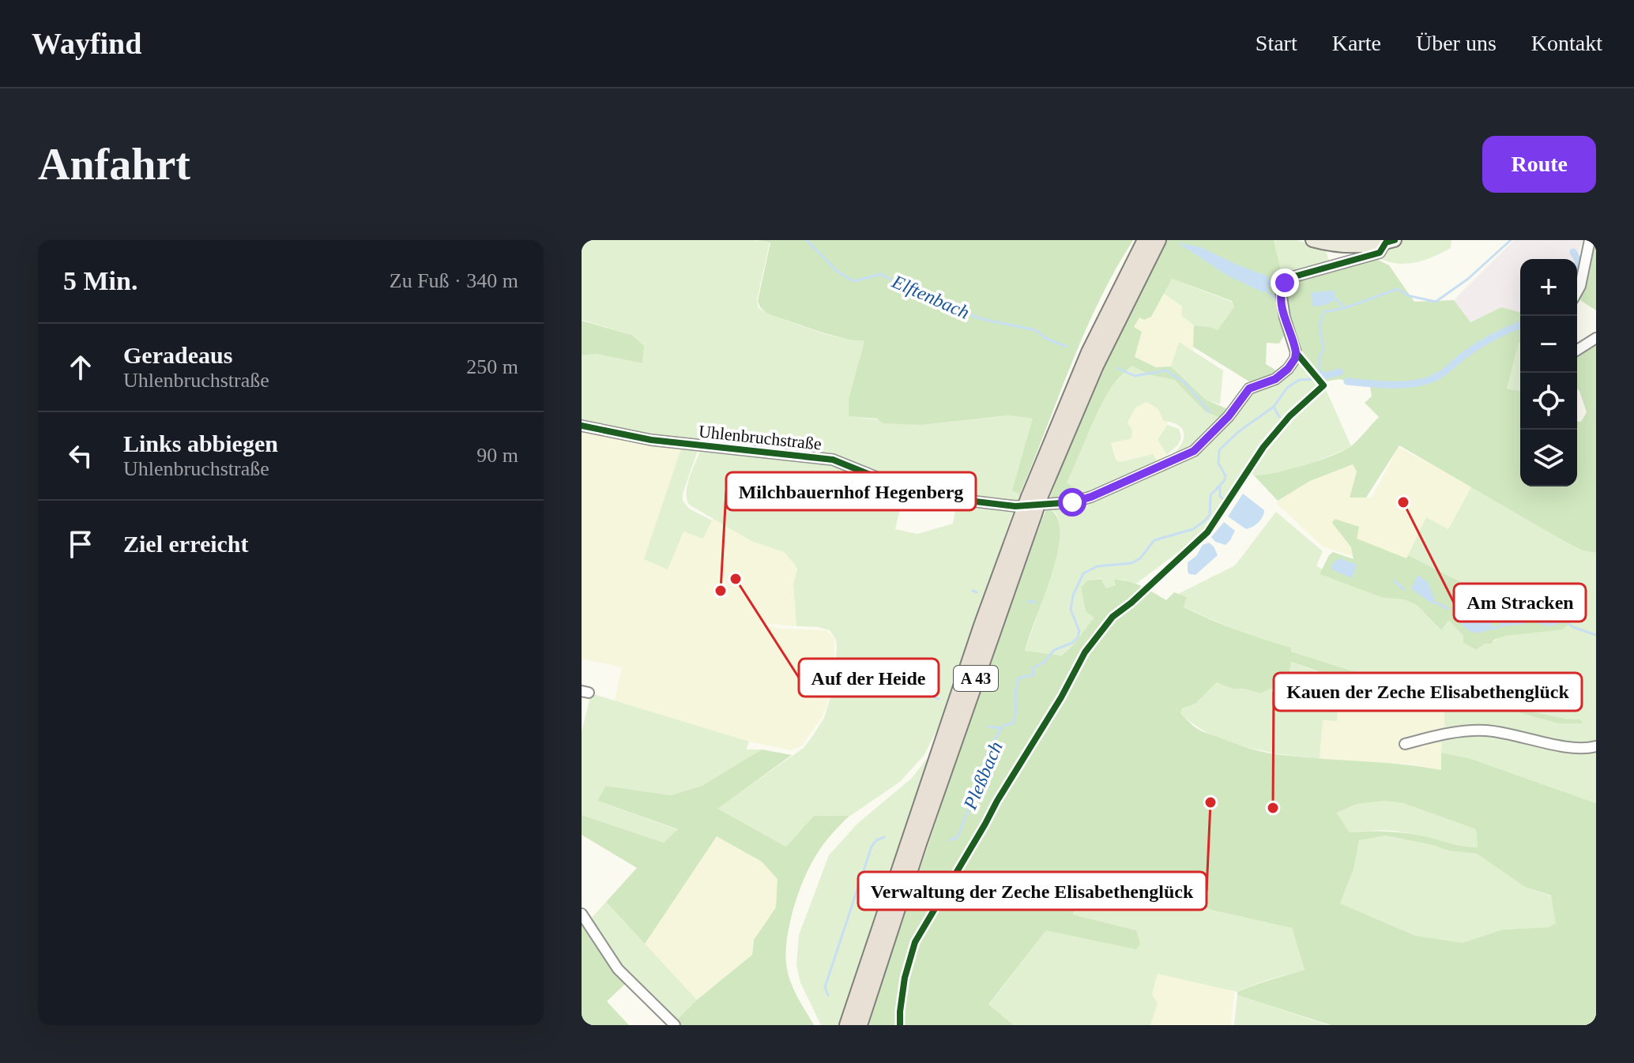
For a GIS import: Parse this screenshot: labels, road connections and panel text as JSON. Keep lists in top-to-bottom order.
{
  "streets": {
    "highway": ["A 43"],
    "street": ["Uhlenbruchstraße"]
  },
  "water": ["Elftenbach", "Pleßbach"],
  "places": [
    "Am Stracken",
    "Auf der Heide",
    "Milchbauernhof Hegenberg",
    "Verwaltung der Zeche Elisabethenglück",
    "Kauen der Zeche Elisabethenglück"
  ],
  "page": {
    "header": "Wayfind",
    "nav": [
      "Start",
      "Karte",
      "Über uns",
      "Kontakt"
    ],
    "buttons": "Route",
    "title": "Anfahrt",
    "heading": ["5 Min.", "Zu Fuß · 340 m"],
    "map_buttons": ["+", "−"],
    "list": [
      ["Geradeaus", "Uhlenbruchstraße", "250 m"],
      ["Links abbiegen", "Uhlenbruchstraße", "90 m"],
      "Ziel erreicht"
    ]
  }
}
